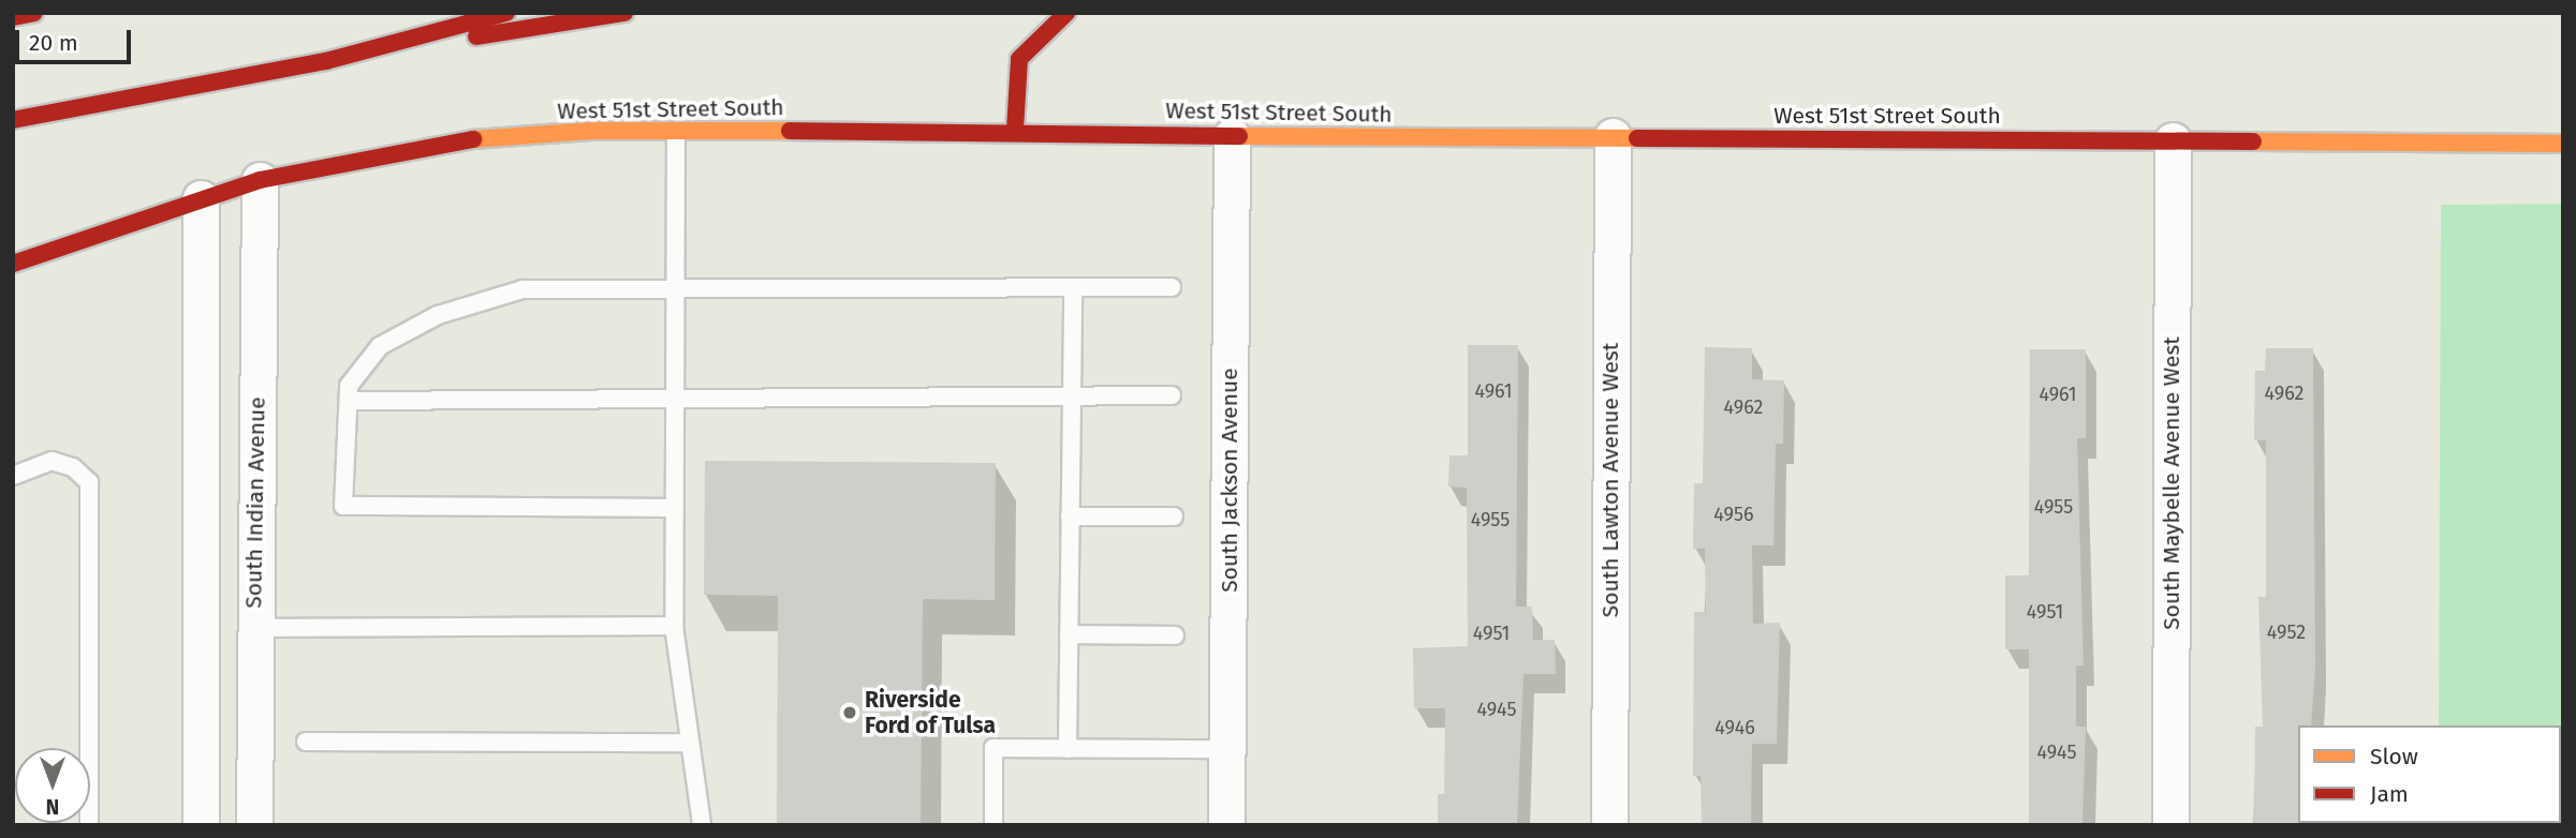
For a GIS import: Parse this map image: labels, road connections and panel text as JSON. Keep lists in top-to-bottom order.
{
  "streets": {
    "main road": ["West 51st Street South"],
    "street": [
      "South Jackson Avenue",
      "South Lawton Avenue West",
      "South Maybelle Avenue West",
      "South Indian Avenue"
    ]
  },
  "crossings": [
    ["West 51st Street South", "South Jackson Avenue"],
    ["West 51st Street South", "South Lawton Avenue West"],
    ["West 51st Street South", "South Maybelle Avenue West"],
    ["West 51st Street South", "South Indian Avenue"]
  ],
  "places": ["Riverside Ford of Tulsa"],
  "house_numbers": [
    "4961",
    "4962",
    "4961",
    "4962",
    "4955",
    "4956",
    "4955",
    "4951",
    "4952",
    "4951",
    "4945",
    "4946",
    "4945"
  ],
  "legend": ["Slow", "Jam"],
  "scale_bar": "20 m",
  "north": "bottom"
}
